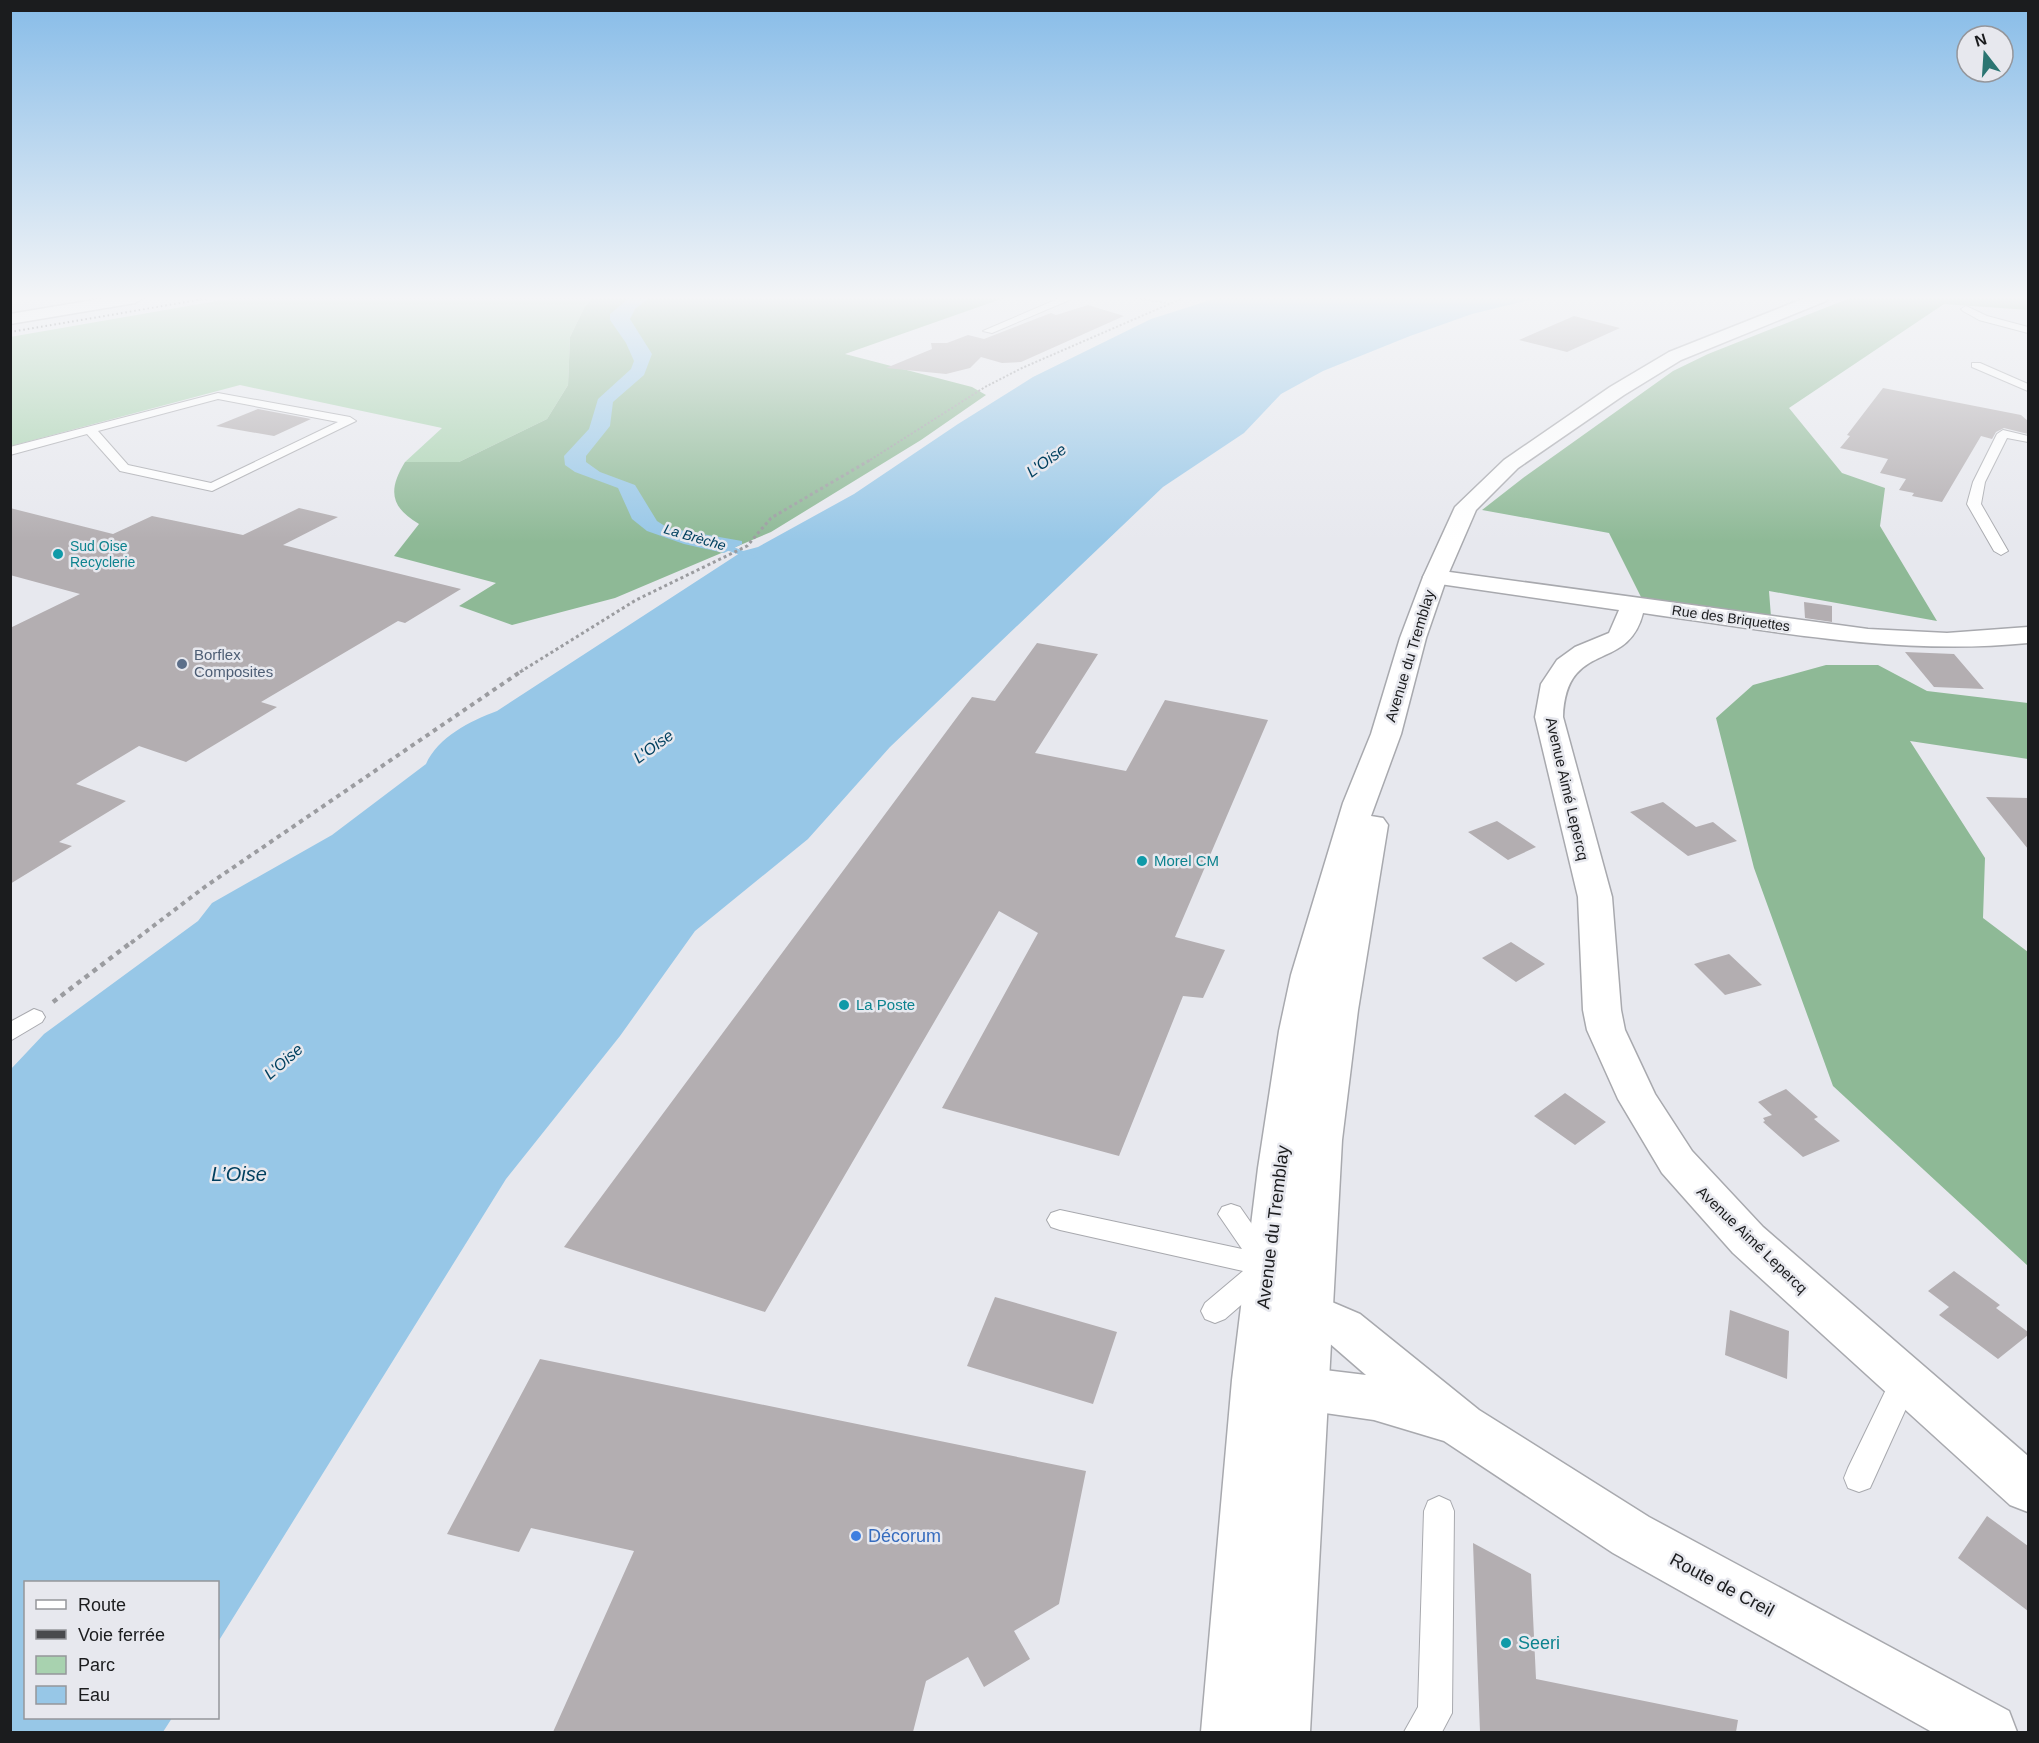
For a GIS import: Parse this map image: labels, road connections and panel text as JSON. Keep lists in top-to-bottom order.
{
  "streets": {
    "main road": [
      "Rue des Briquettes",
      "Avenue du Tremblay",
      "Avenue Aimé Lepercq",
      "Route de Creil"
    ]
  },
  "crossings": [
    ["Rue des Briquettes", "Avenue du Tremblay"],
    ["Rue des Briquettes", "Avenue Aimé Lepercq"],
    ["Avenue du Tremblay", "Route de Creil"]
  ],
  "water": ["L'Oise", "La Brèche", "L’Oise"],
  "places": [
    "Sud Oise Recyclerie",
    "Borflex Composites",
    "Morel CM",
    "La Poste",
    "Décorum",
    "Seeri"
  ],
  "legend": [
    "Route",
    "Voie ferrée",
    "Parc",
    "Eau"
  ],
  "north": "top"
}
